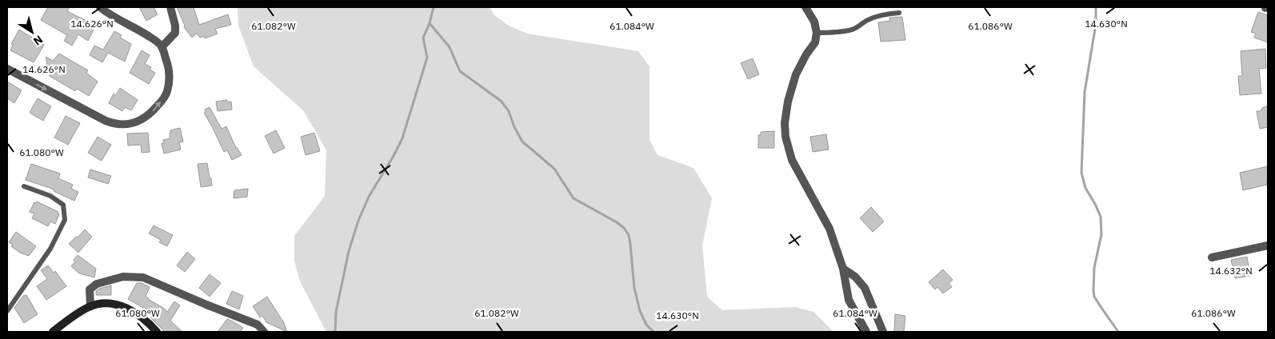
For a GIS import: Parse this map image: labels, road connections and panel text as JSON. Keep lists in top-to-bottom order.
{
  "north": "bottom right",
  "coordinates": [
    "14.626°N",
    "14.630°N",
    "61.082°W",
    "61.084°W",
    "61.086°W",
    "61.080°W",
    "14.632°N"
  ]
}
